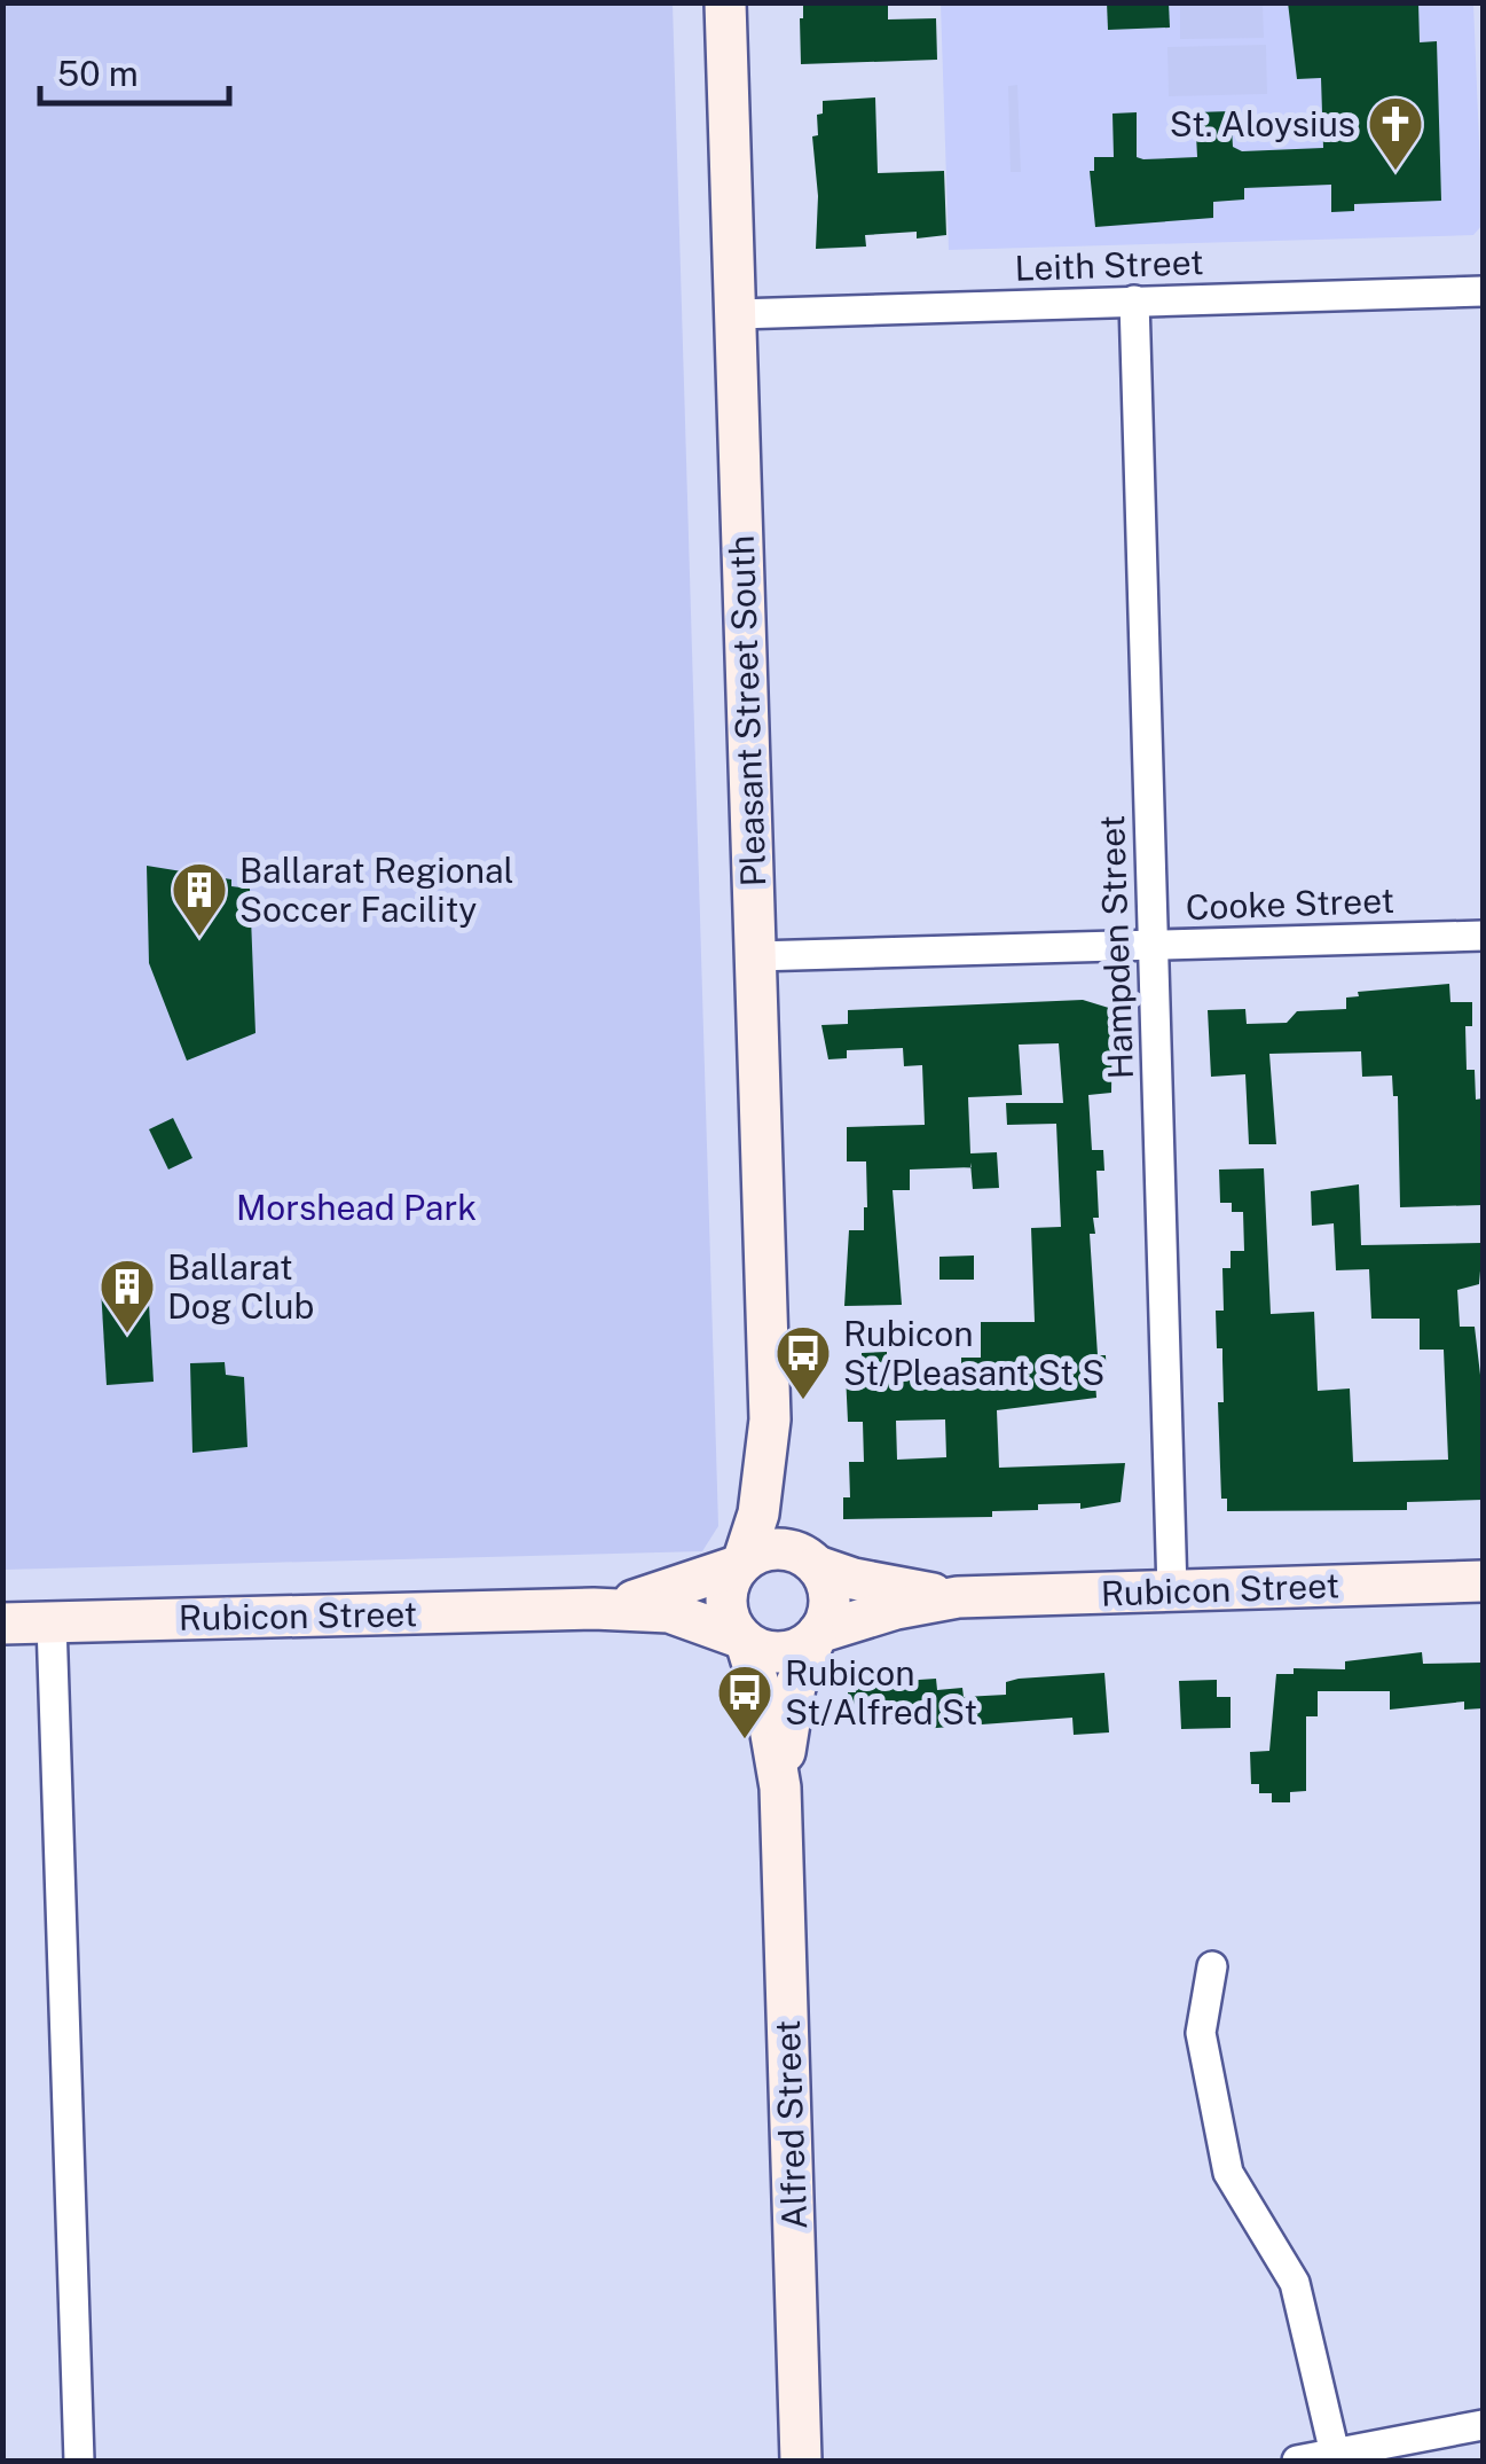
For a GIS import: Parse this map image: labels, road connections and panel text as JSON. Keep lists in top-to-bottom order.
{
  "streets": {
    "street": [
      "Leith Street",
      "Pleasant Street South",
      "Cooke Street",
      "Hampden Street",
      "Rubicon Street",
      "Alfred Street"
    ]
  },
  "crossings": [
    ["Leith Street", "Pleasant Street South"],
    ["Leith Street", "Hampden Street"],
    ["Pleasant Street South", "Cooke Street"],
    ["Pleasant Street South", "Rubicon Street"],
    ["Pleasant Street South", "Alfred Street"],
    ["Cooke Street", "Hampden Street"],
    ["Hampden Street", "Rubicon Street"],
    ["Rubicon Street", "Alfred Street"]
  ],
  "parks": ["Morshead Park"],
  "places": {
    "church": ["St. Aloysius"],
    "building": ["Ballarat Regional Soccer Facility", "Ballarat Dog Club"],
    "bus stop": ["Rubicon St/Pleasant St S", "Rubicon St/Alfred St"]
  },
  "scale_bar": "50 m"
}
